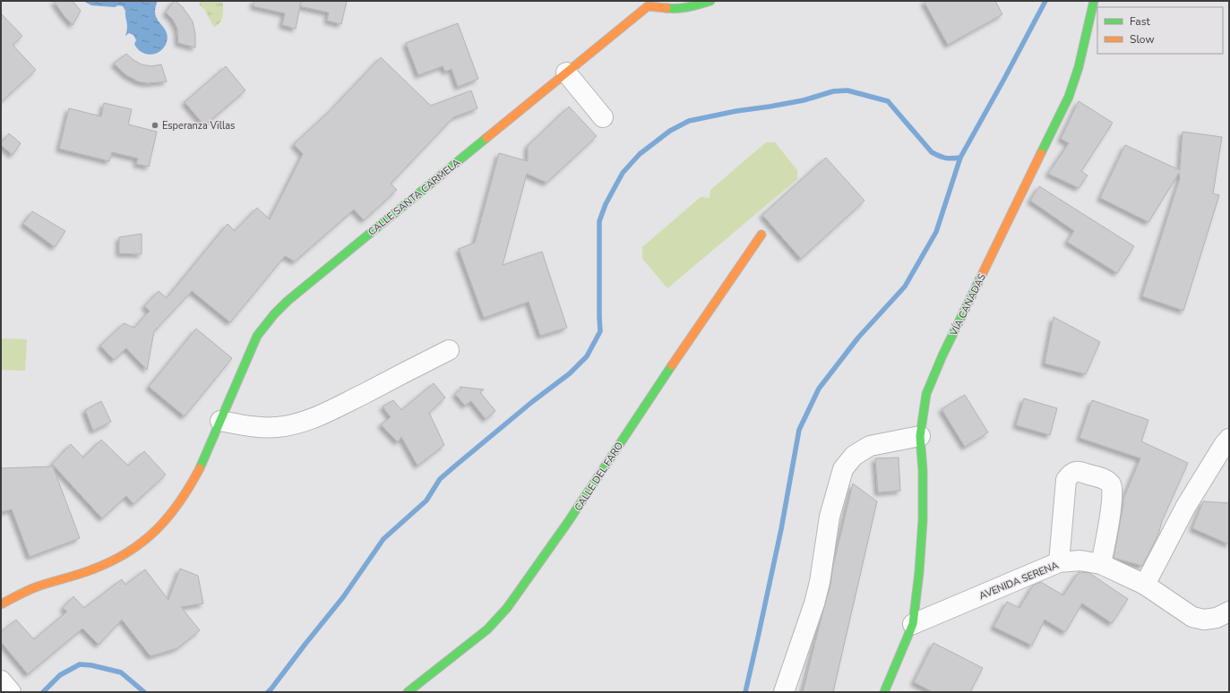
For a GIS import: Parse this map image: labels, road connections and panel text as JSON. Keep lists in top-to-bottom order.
{
  "streets": {
    "street": [
      "CALLE SANTA CARMELA",
      "VÍA CANADAS",
      "CALLE DEL FARO",
      "AVENIDA SERENA"
    ]
  },
  "crossings": [
    ["VÍA CANADAS", "AVENIDA SERENA"]
  ],
  "places": ["Esperanza Villas"],
  "legend": ["Fast", "Slow"]
}
